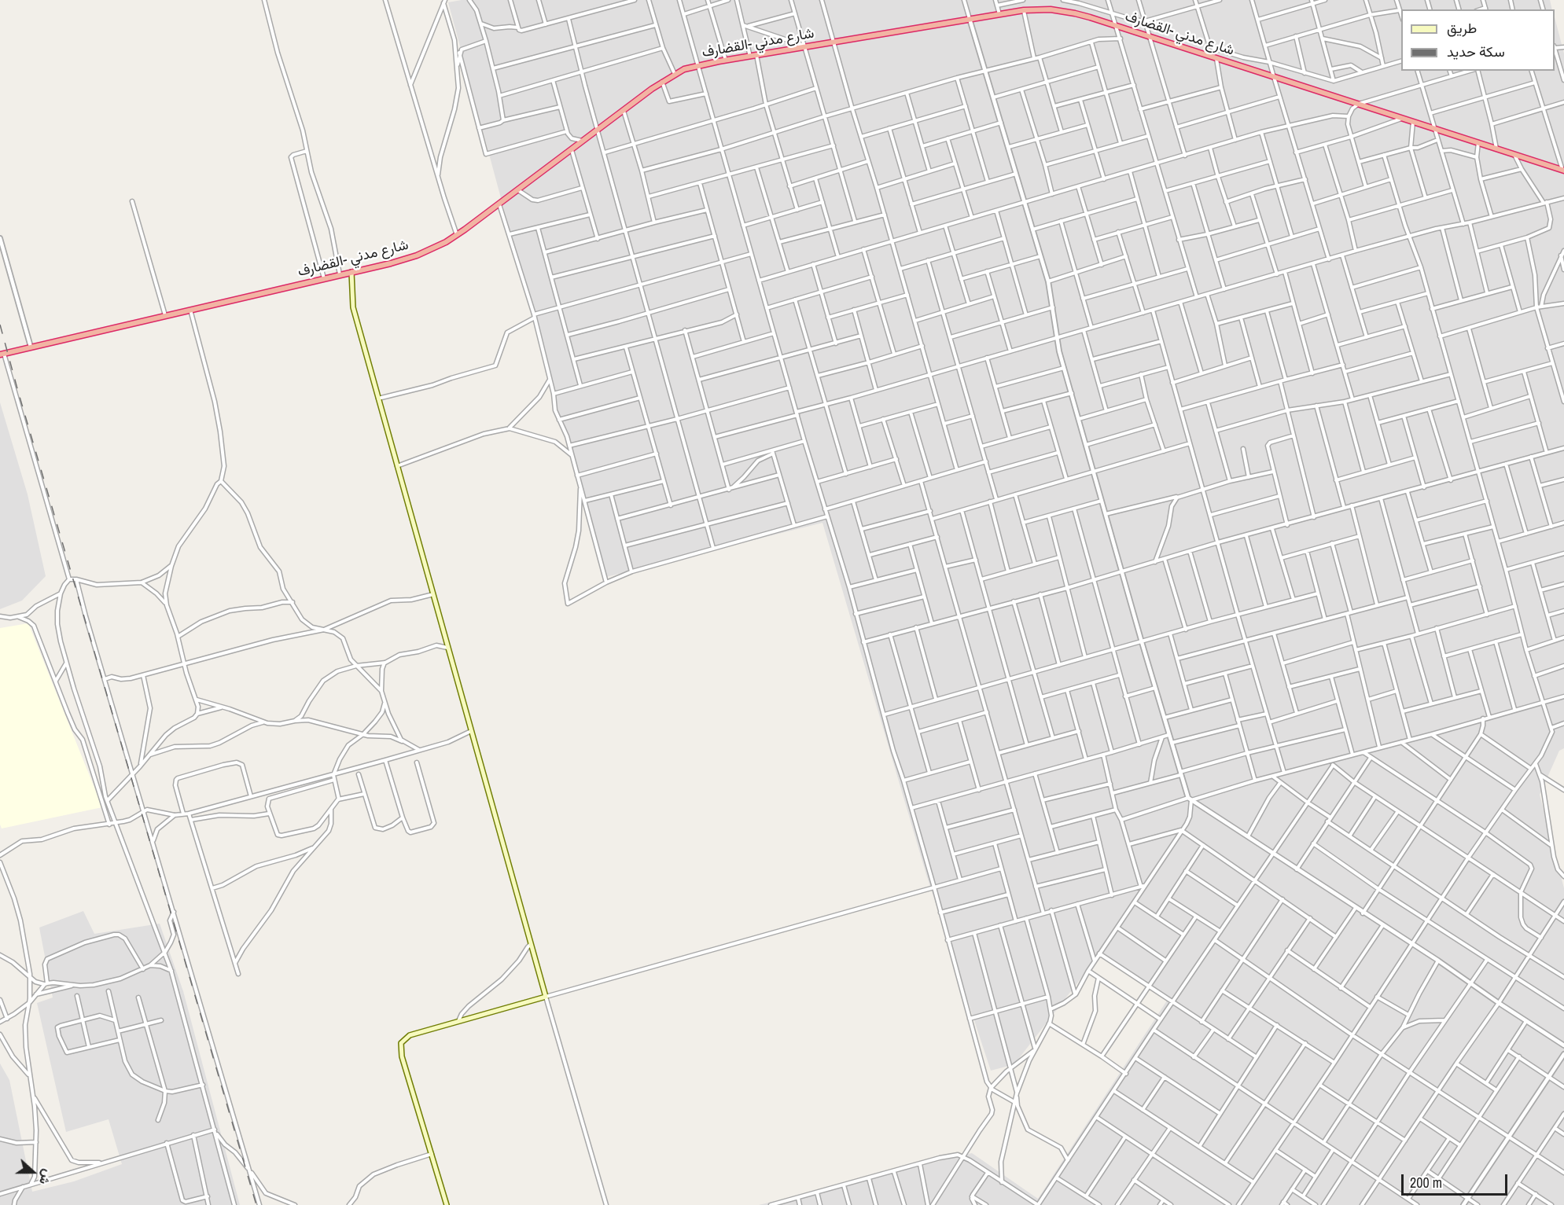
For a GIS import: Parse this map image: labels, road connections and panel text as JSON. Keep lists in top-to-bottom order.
{
  "streets": {
    "highway": ["شارع مدني -القضارف"]
  },
  "legend": ["طريق", "سكة حديد"],
  "scale_bar": "200 m",
  "north": "right"
}
